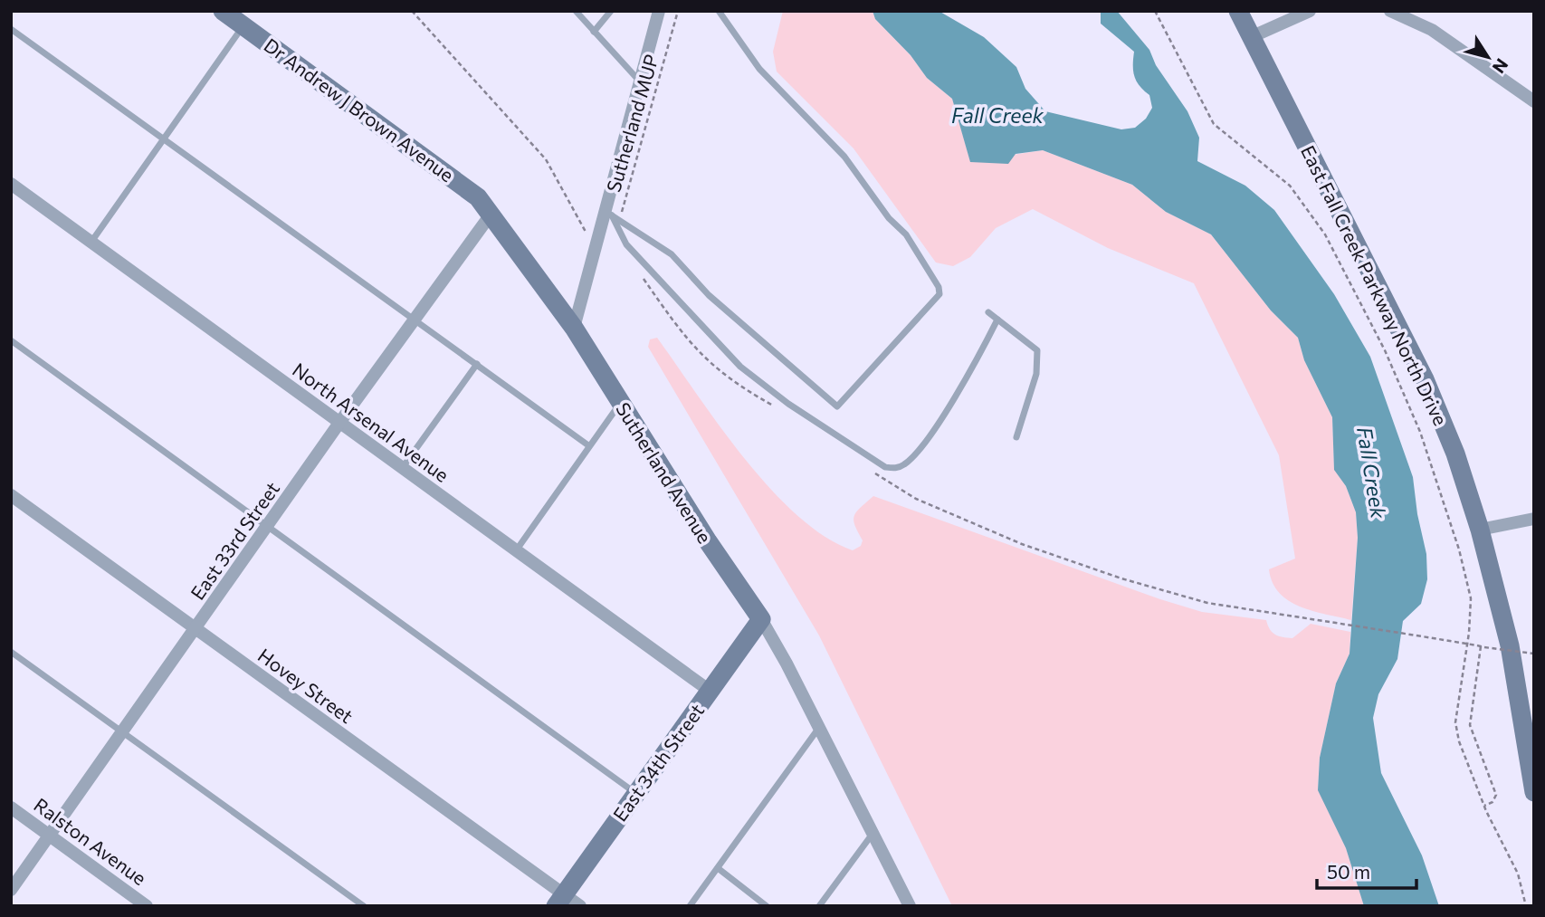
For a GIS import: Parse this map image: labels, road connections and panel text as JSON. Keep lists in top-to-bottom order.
{
  "streets": {
    "main road": [
      "Dr Andrew J Brown Avenue",
      "East Fall Creek Parkway North Drive",
      "Sutherland Avenue",
      "East 34th Street"
    ],
    "street": [
      "North Arsenal Avenue",
      "East 33rd Street",
      "Hovey Street",
      "Ralston Avenue"
    ],
    "path": ["Sutherland MUP"]
  },
  "crossings": [
    ["Dr Andrew J Brown Avenue", "Sutherland Avenue"],
    ["Dr Andrew J Brown Avenue", "East 33rd Street"],
    ["North Arsenal Avenue", "East 33rd Street"],
    ["North Arsenal Avenue", "East 34th Street"],
    ["Sutherland Avenue", "East 34th Street"],
    ["East 33rd Street", "Hovey Street"],
    ["East 33rd Street", "Ralston Avenue"],
    ["Hovey Street", "East 34th Street"]
  ],
  "water": ["Fall Creek"],
  "scale_bar": "50 m",
  "north": "bottom right"
}
